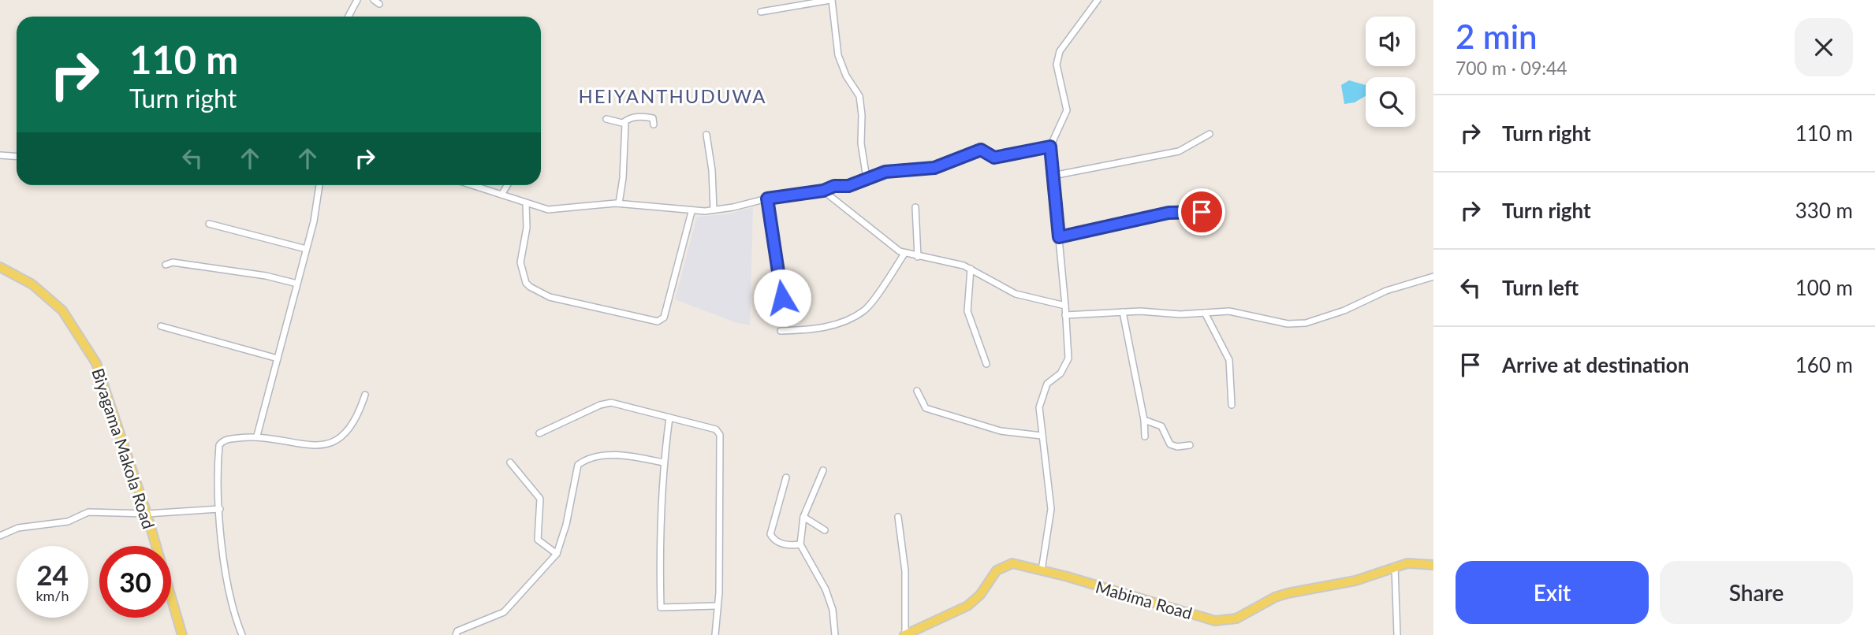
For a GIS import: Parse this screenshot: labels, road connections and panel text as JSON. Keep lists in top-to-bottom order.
{
  "streets": {
    "main road": ["Biyagama Makola Road", "Mabima Road"]
  },
  "districts": ["HEIYANTHUDUWA"],
  "page": {
    "heading": ["2 min", "700 m · 09:44"],
    "turn": ["110 m", "Turn right"],
    "list": [
      {
        "name": "Turn right",
        "value": "110 m"
      },
      {
        "name": "Turn right",
        "value": "330 m"
      },
      {
        "name": "Turn left",
        "value": "100 m"
      },
      {
        "name": "Arrive at destination",
        "value": "160 m"
      }
    ],
    "speed": "24 km/h",
    "limit": "30",
    "buttons": ["Exit", "Share"]
  }
}
